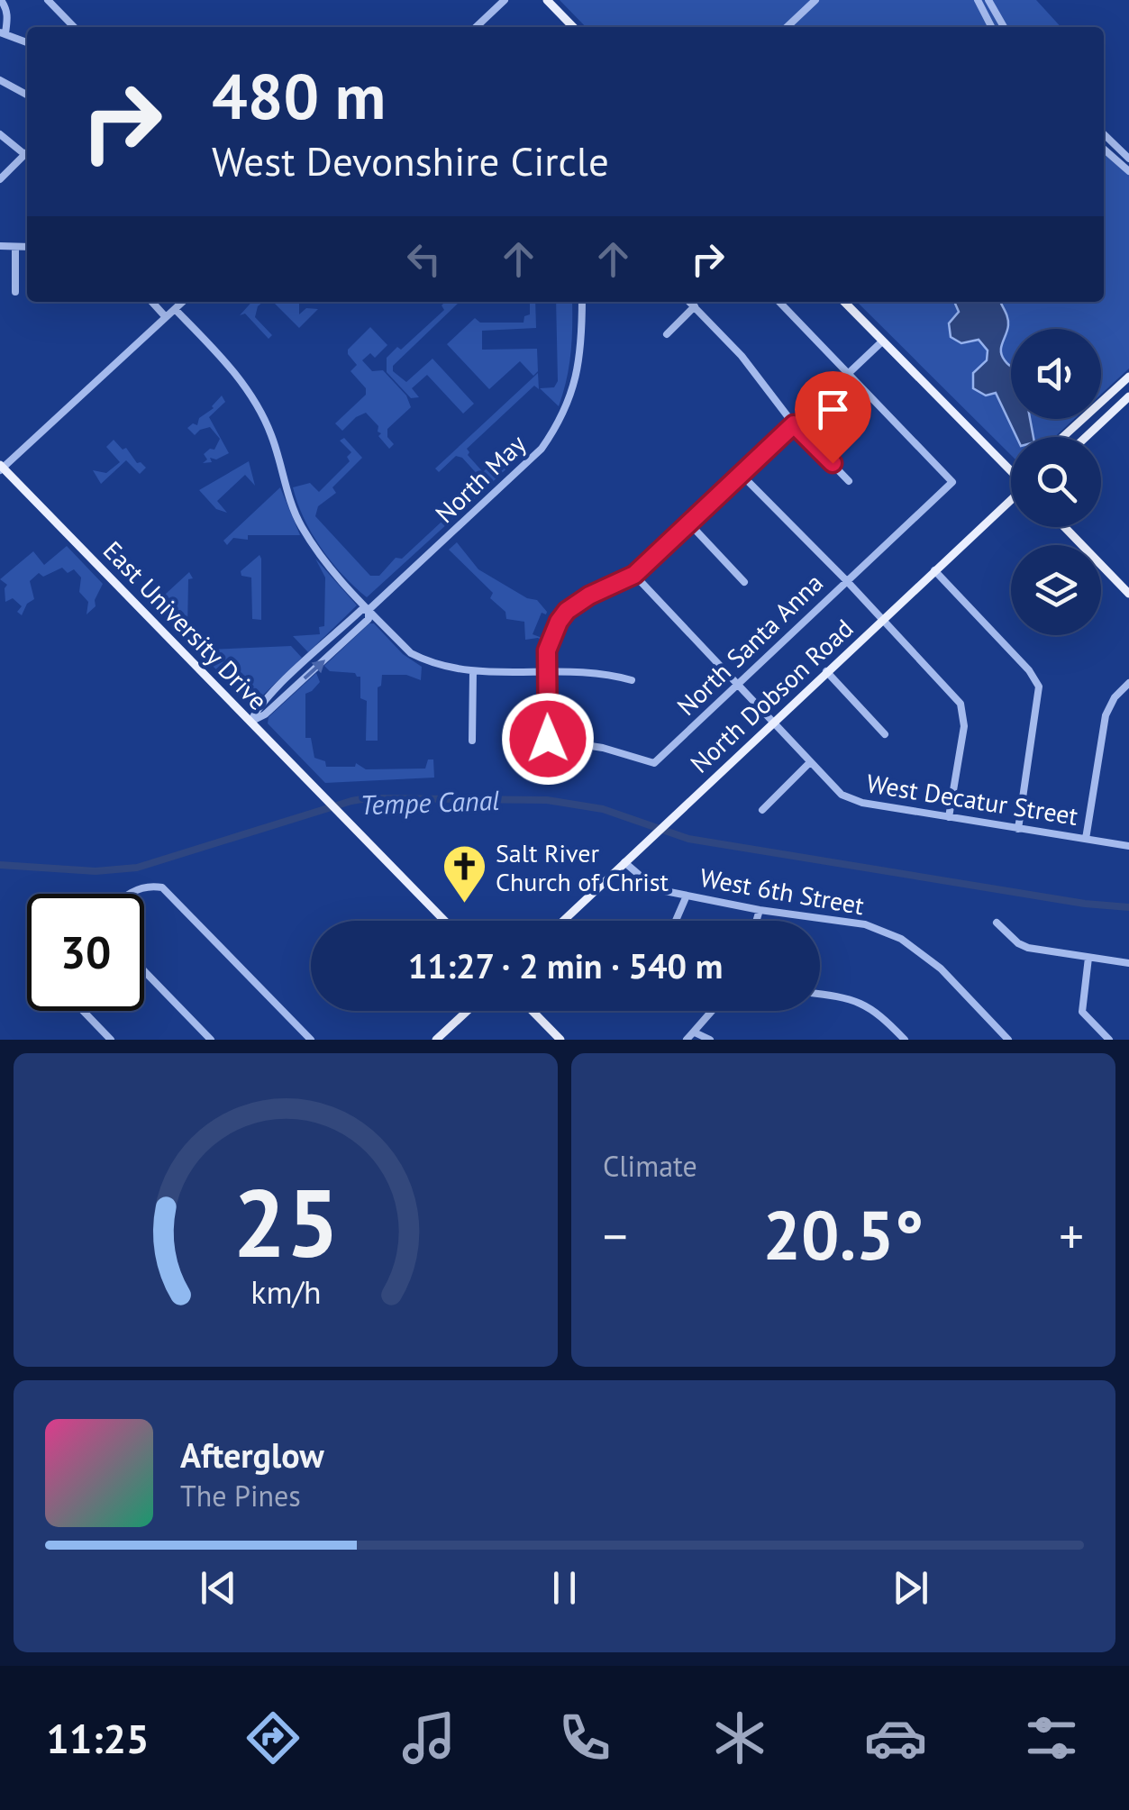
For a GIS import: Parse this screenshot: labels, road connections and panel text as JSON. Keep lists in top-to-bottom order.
{
  "streets": {
    "main road": ["East University Drive", "North Dobson Road"],
    "street": [
      "North May",
      "North Santa Anna",
      "West Decatur Street",
      "West 6th Street"
    ]
  },
  "crossings": [
    ["North May", "East University Drive"],
    ["North Santa Anna", "West Decatur Street"],
    ["North Dobson Road", "West Decatur Street"],
    ["North Dobson Road", "West 6th Street"]
  ],
  "water": ["Tempe Canal"],
  "places": {
    "church": ["Salt River Church of Christ"]
  },
  "page": {
    "turn": ["480 m", "West Devonshire Circle"],
    "limit": "30",
    "trip": "11:27 · 2 min · 540 m",
    "tile": "Climate",
    "heat": ["−", "20.5°", "+"],
    "song": ["Afterglow", "The Pines"],
    "tabs": "11:25",
    "gauge": ["25", "km/h"]
  }
}
